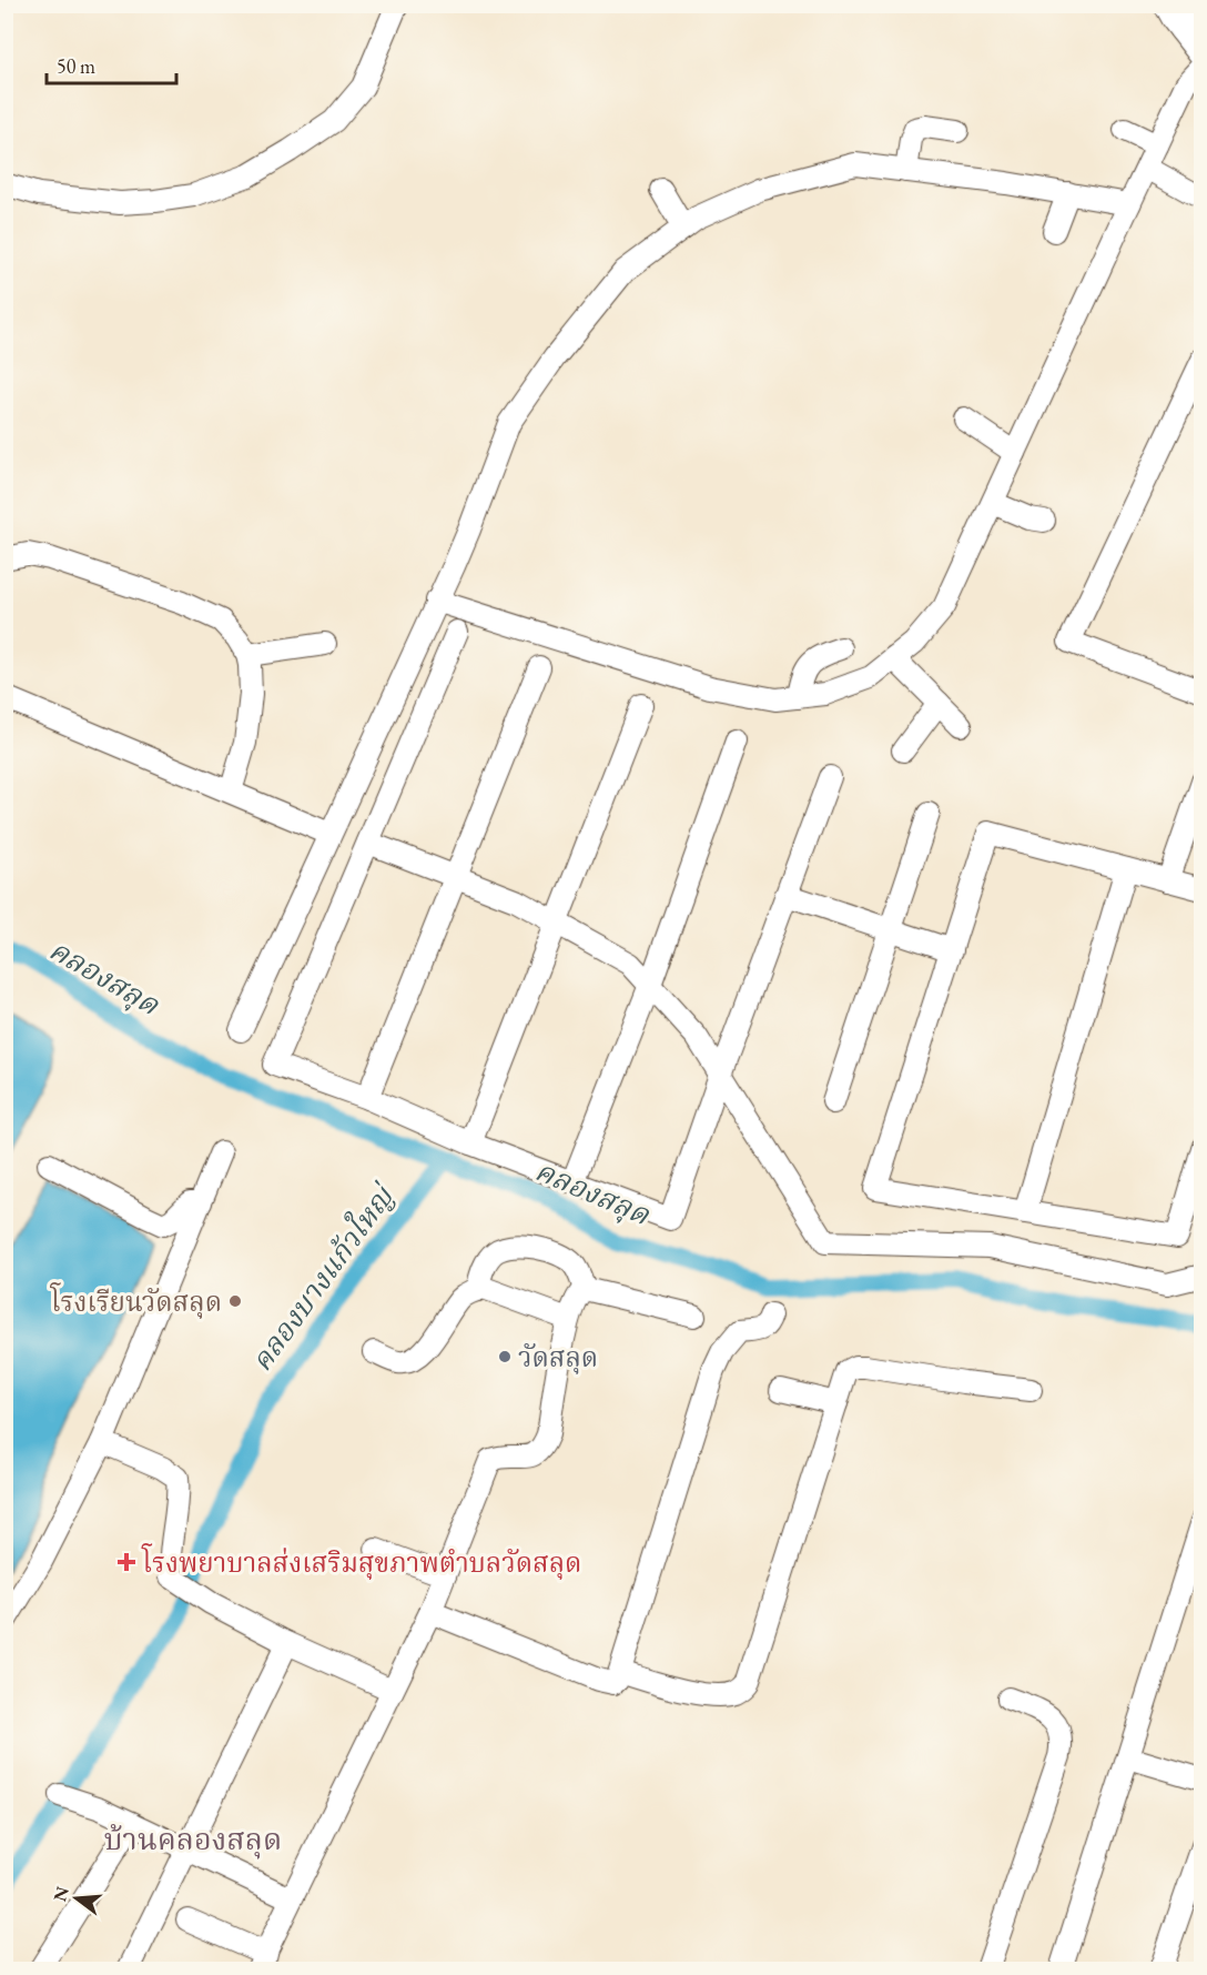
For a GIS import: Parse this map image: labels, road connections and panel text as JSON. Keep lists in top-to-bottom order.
{
  "districts": ["บ้านคลองสลุด"],
  "water": ["คลองสลุด", "คลองบางแก้วใหญ่"],
  "places": {
    "other": ["โรงเรียนวัดสลุด", "วัดสลุด"],
    "health": ["โรงพยาบาลส่งเสริมสุขภาพตำบลวัดสลุด"]
  },
  "scale_bar": "50 m",
  "north": "left"
}
